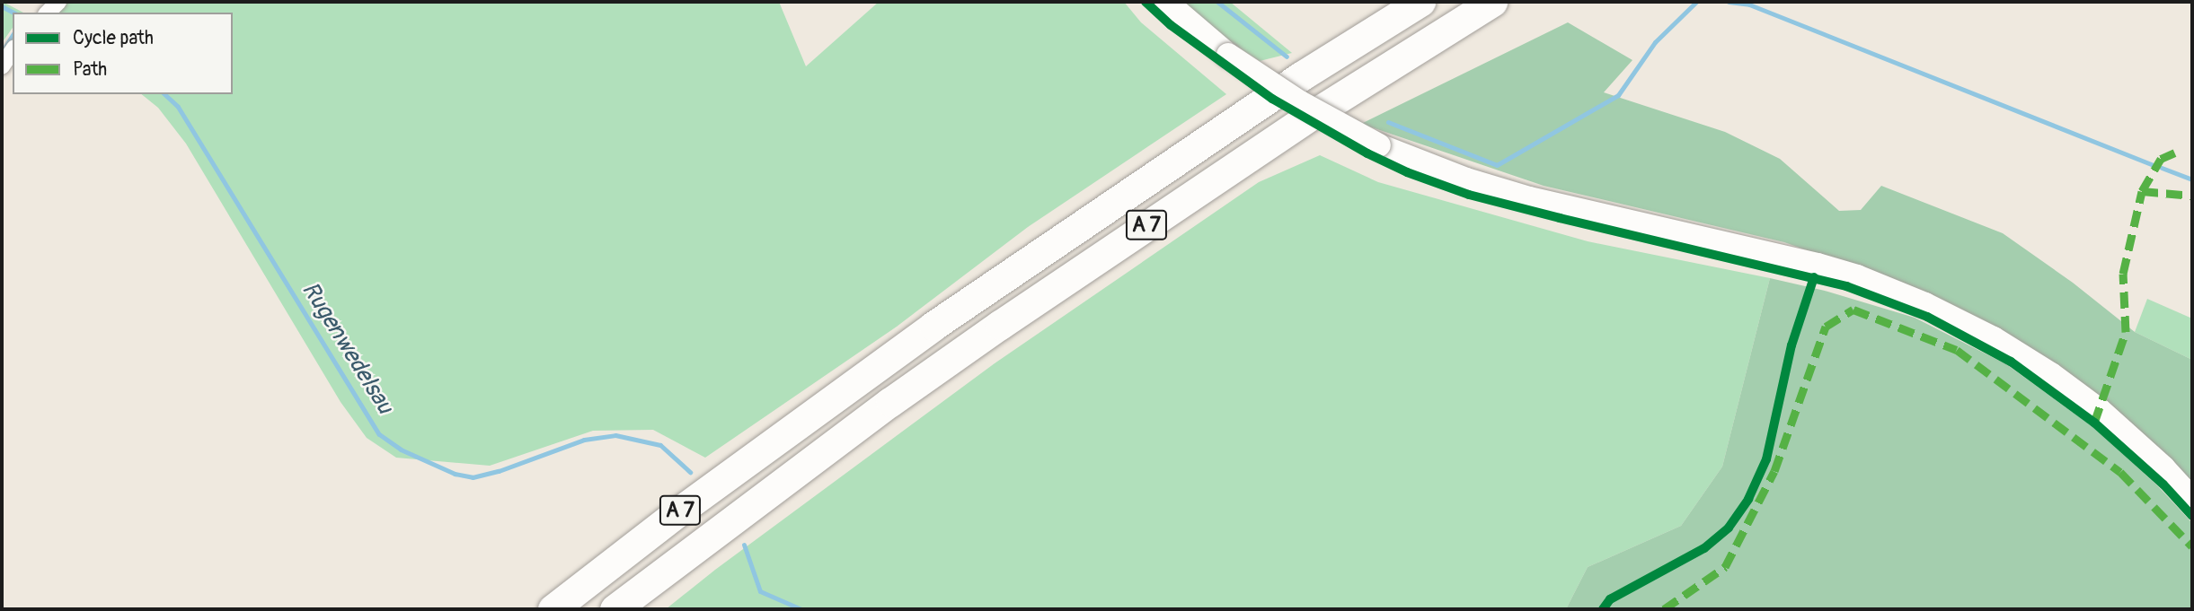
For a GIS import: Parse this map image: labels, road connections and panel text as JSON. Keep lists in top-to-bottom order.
{
  "streets": {
    "highway": ["A 7"]
  },
  "water": ["Rugenwedelsau"],
  "legend": ["Cycle path", "Path"]
}
